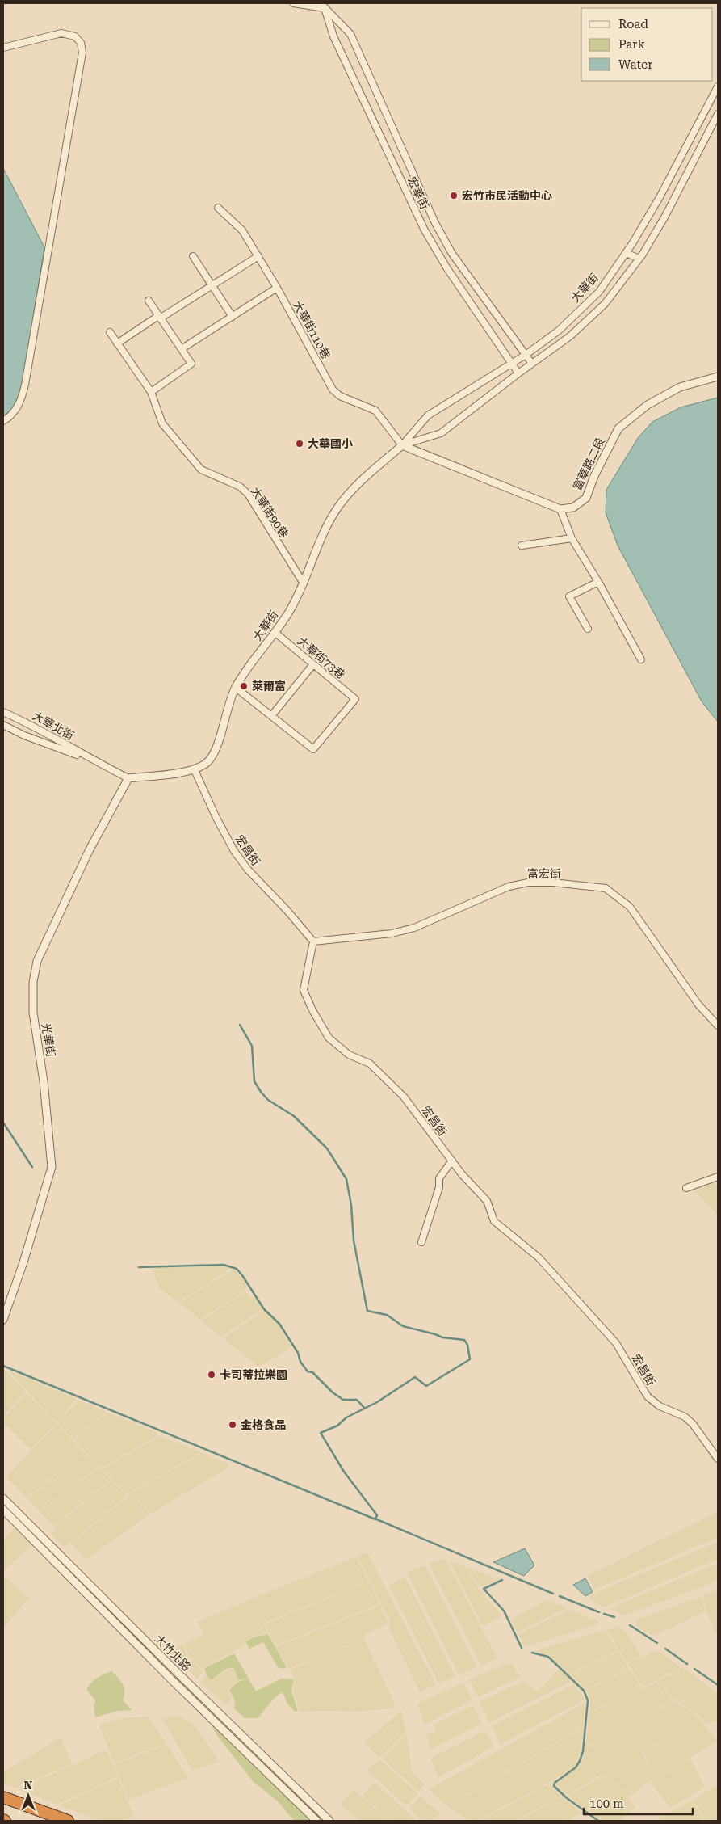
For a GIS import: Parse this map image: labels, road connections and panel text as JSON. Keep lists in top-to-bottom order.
{
  "streets": {
    "street": [
      "宏華街",
      "大華街",
      "大華街110巷",
      "富華路二段",
      "大華街90巷",
      "大華街73巷",
      "大華北街",
      "宏昌街",
      "富宏街",
      "光華街",
      "大竹北路"
    ]
  },
  "crossings": [
    ["宏華街", "大華街"],
    ["大華街", "大華街110巷"],
    ["大華街", "大華街90巷"],
    ["大華街", "大華街73巷"],
    ["大華街", "大華北街"],
    ["大華街", "宏昌街"],
    ["大華街", "光華街"],
    ["大華北街", "光華街"],
    ["宏昌街", "富宏街"]
  ],
  "places": [
    "宏竹市民活動中心",
    "大華國小",
    "萊爾富",
    "卡司蒂拉樂園",
    "金格食品"
  ],
  "legend": ["Road", "Park", "Water"],
  "scale_bar": "100 m",
  "north": "top"
}
